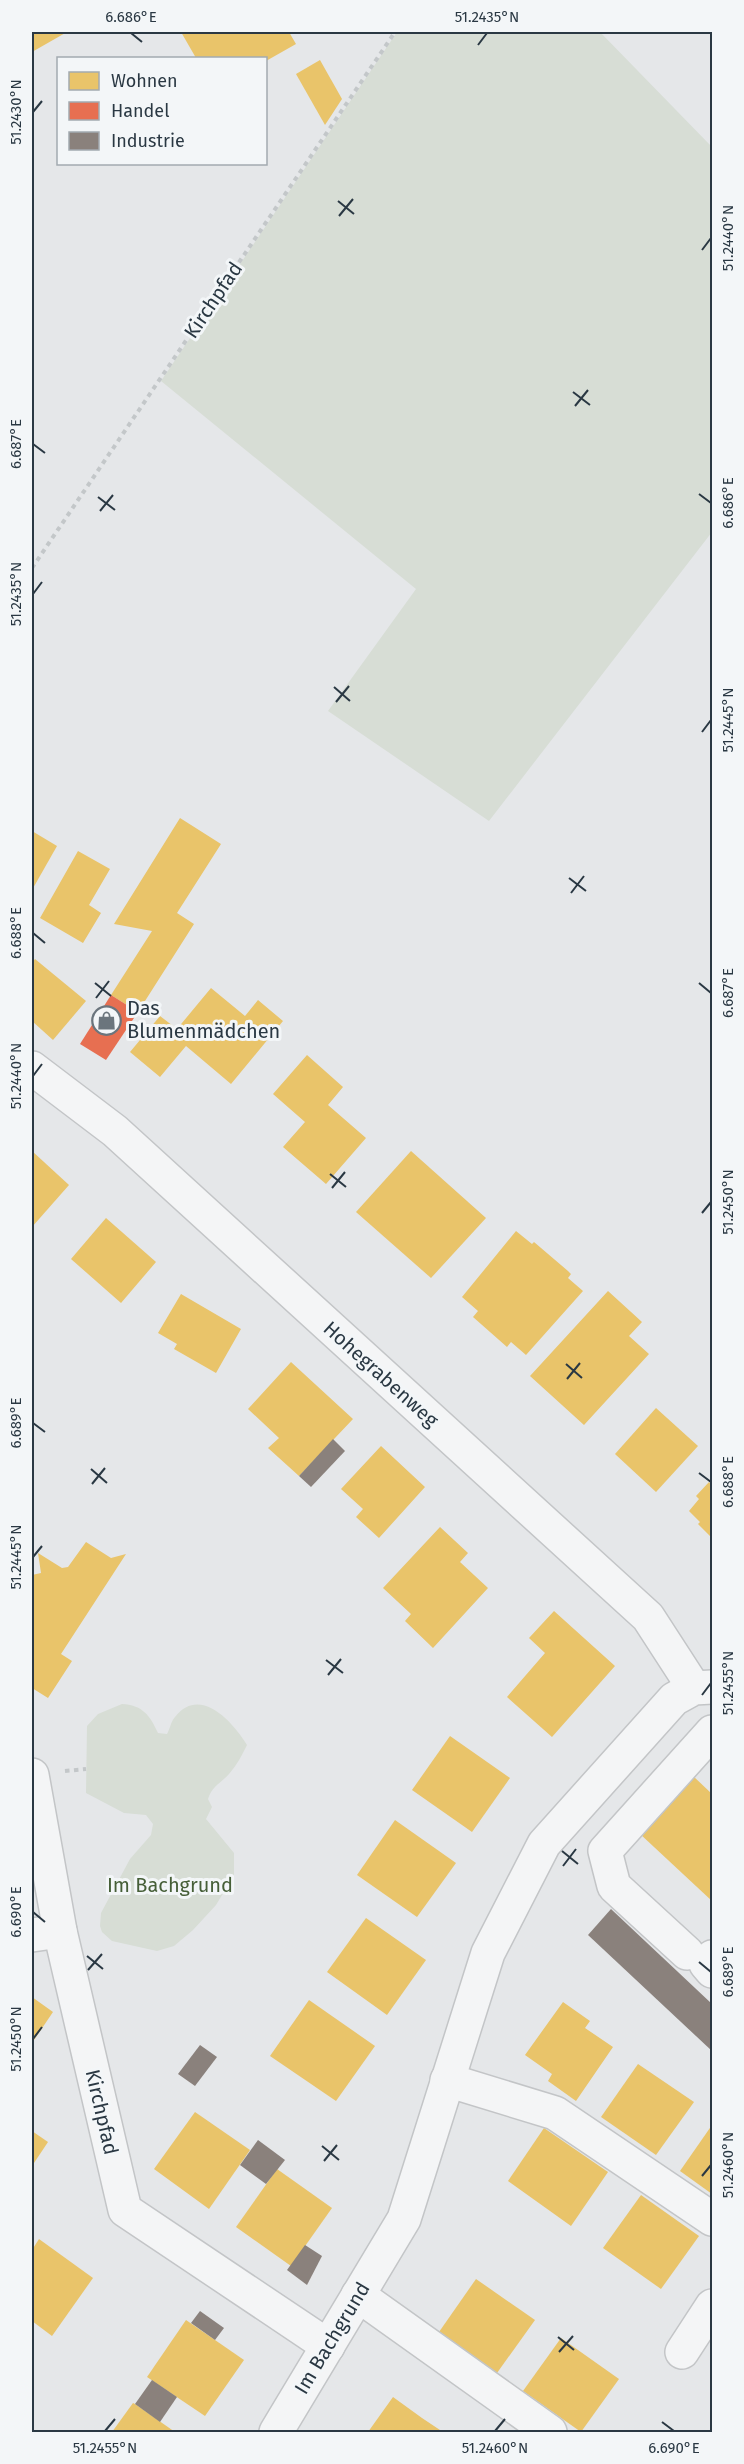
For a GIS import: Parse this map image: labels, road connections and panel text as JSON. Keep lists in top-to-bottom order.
{
  "streets": {
    "street": ["Kirchpfad", "Hohegrabenweg", "Im Bachgrund"]
  },
  "crossings": [
    ["Kirchpfad", "Im Bachgrund"],
    ["Hohegrabenweg", "Im Bachgrund"]
  ],
  "parks": ["Im Bachgrund"],
  "places": {
    "shop": ["Das Blumenmädchen"]
  },
  "legend": ["Wohnen", "Handel", "Industrie"],
  "coordinates": [
    "6.686°E",
    "51.2435°N",
    "51.2430°N",
    "51.2440°N",
    "6.687°E",
    "51.2445°N",
    "6.688°E",
    "51.2450°N",
    "6.689°E",
    "51.2455°N",
    "6.690°E",
    "51.2460°N"
  ]
}
